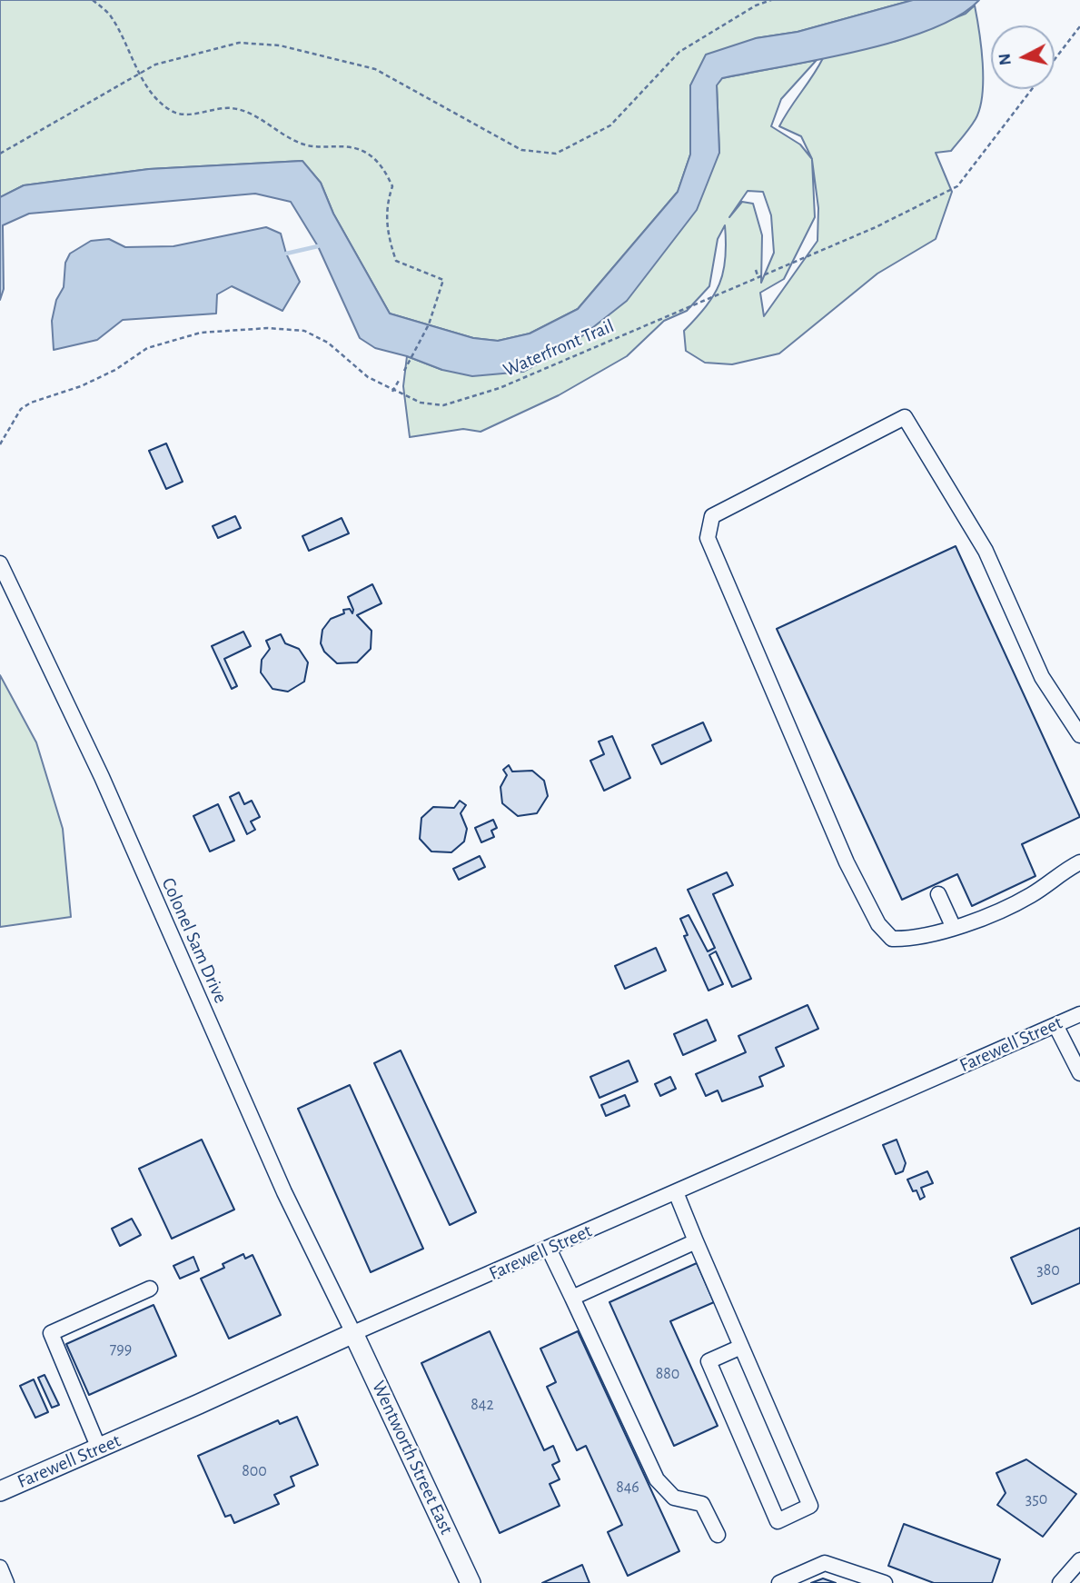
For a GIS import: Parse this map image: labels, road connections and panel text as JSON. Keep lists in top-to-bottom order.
{
  "streets": {
    "main road": ["Farewell Street", "Wentworth Street East"],
    "street": ["Colonel Sam Drive"],
    "path": ["Waterfront Trail"]
  },
  "crossings": [
    ["Colonel Sam Drive", "Farewell Street"],
    ["Colonel Sam Drive", "Wentworth Street East"],
    ["Farewell Street", "Wentworth Street East"]
  ],
  "house_numbers": [
    "380",
    "799",
    "880",
    "842",
    "800",
    "846",
    "350"
  ],
  "north": "left"
}
